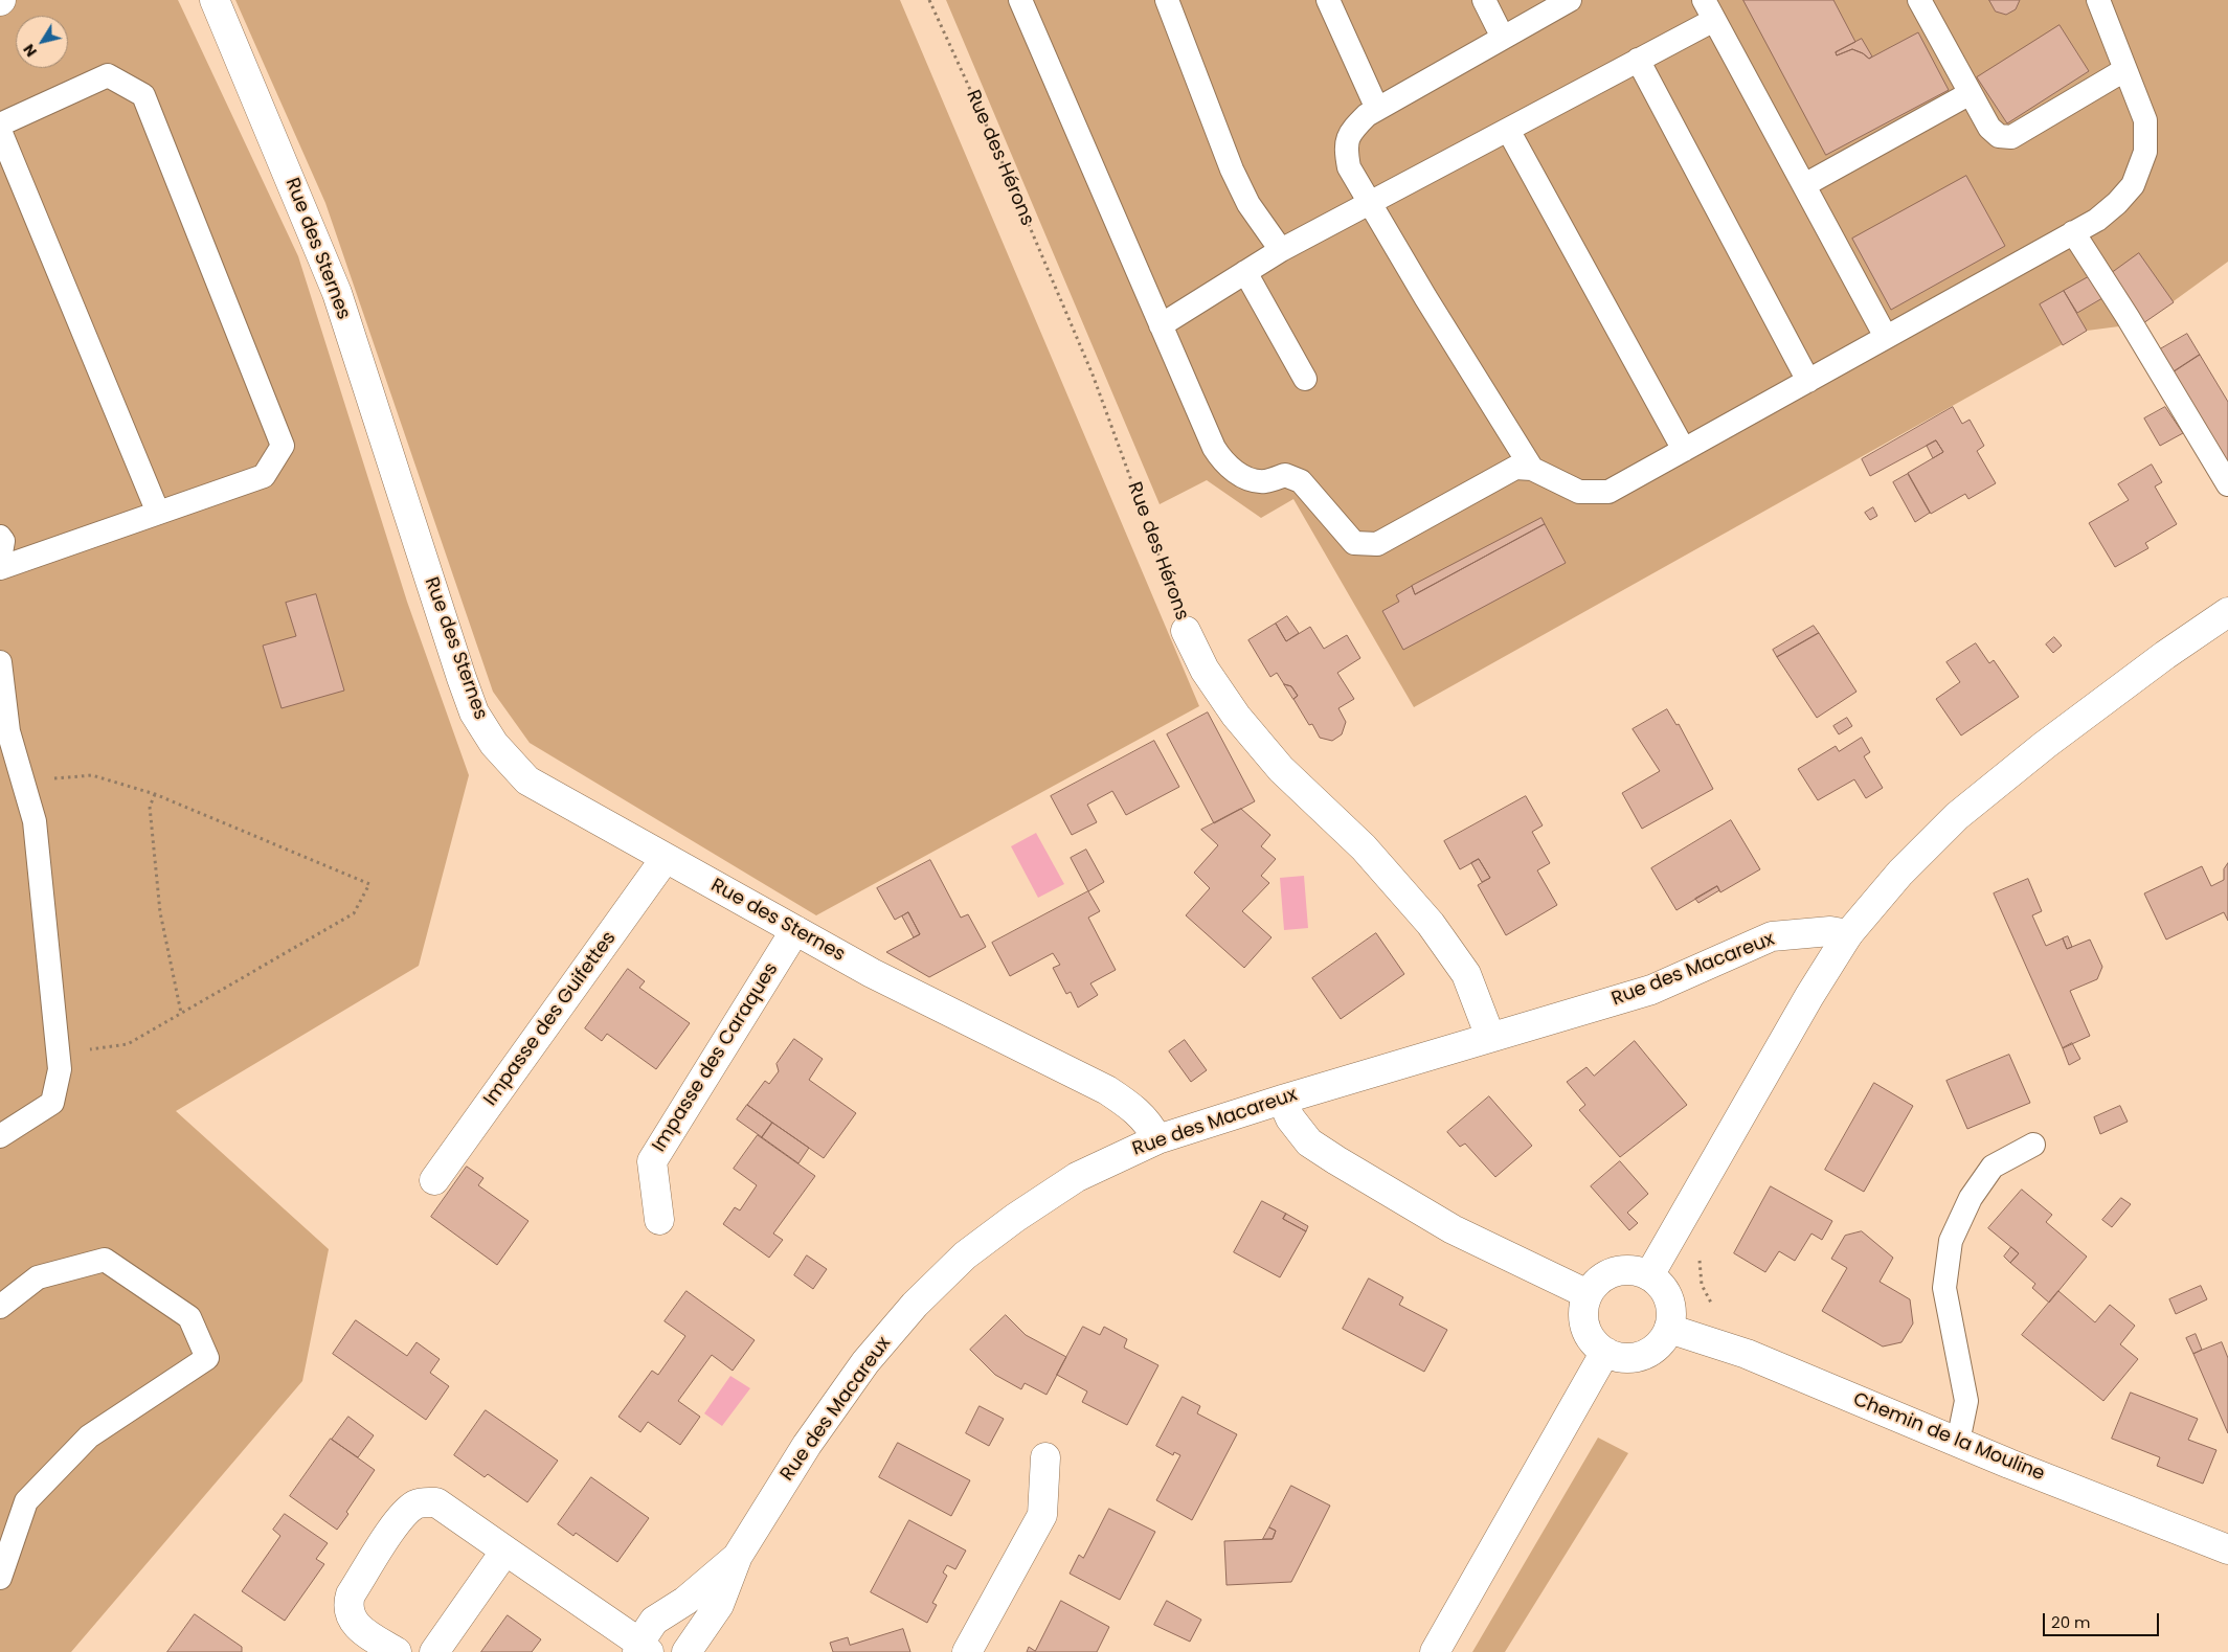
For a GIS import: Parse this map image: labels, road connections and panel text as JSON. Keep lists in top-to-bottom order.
{
  "streets": {
    "street": [
      "Rue des Hérons",
      "Rue des Sternes",
      "Rue des Macareux",
      "Impasse des Guifettes",
      "Impasse des Caraques",
      "Chemin de la Mouline"
    ]
  },
  "crossings": [
    ["Rue des Hérons", "Rue des Macareux"],
    ["Rue des Sternes", "Rue des Macareux"],
    ["Rue des Sternes", "Impasse des Guifettes"],
    ["Rue des Sternes", "Impasse des Caraques"]
  ],
  "scale_bar": "20 m",
  "north": "bottom left"
}
